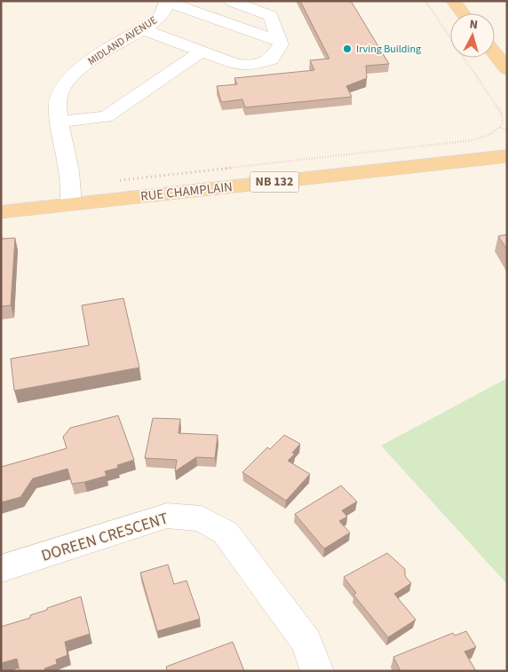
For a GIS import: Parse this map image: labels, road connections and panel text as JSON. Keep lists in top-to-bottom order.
{
  "streets": {
    "main road": ["NB 132", "RUE CHAMPLAIN"],
    "street": ["MIDLAND AVENUE", "DOREEN CRESCENT"]
  },
  "crossings": [
    ["MIDLAND AVENUE", "RUE CHAMPLAIN"],
    ["NB 132", "RUE CHAMPLAIN"]
  ],
  "places": ["Irving Building"],
  "north": "top"
}
